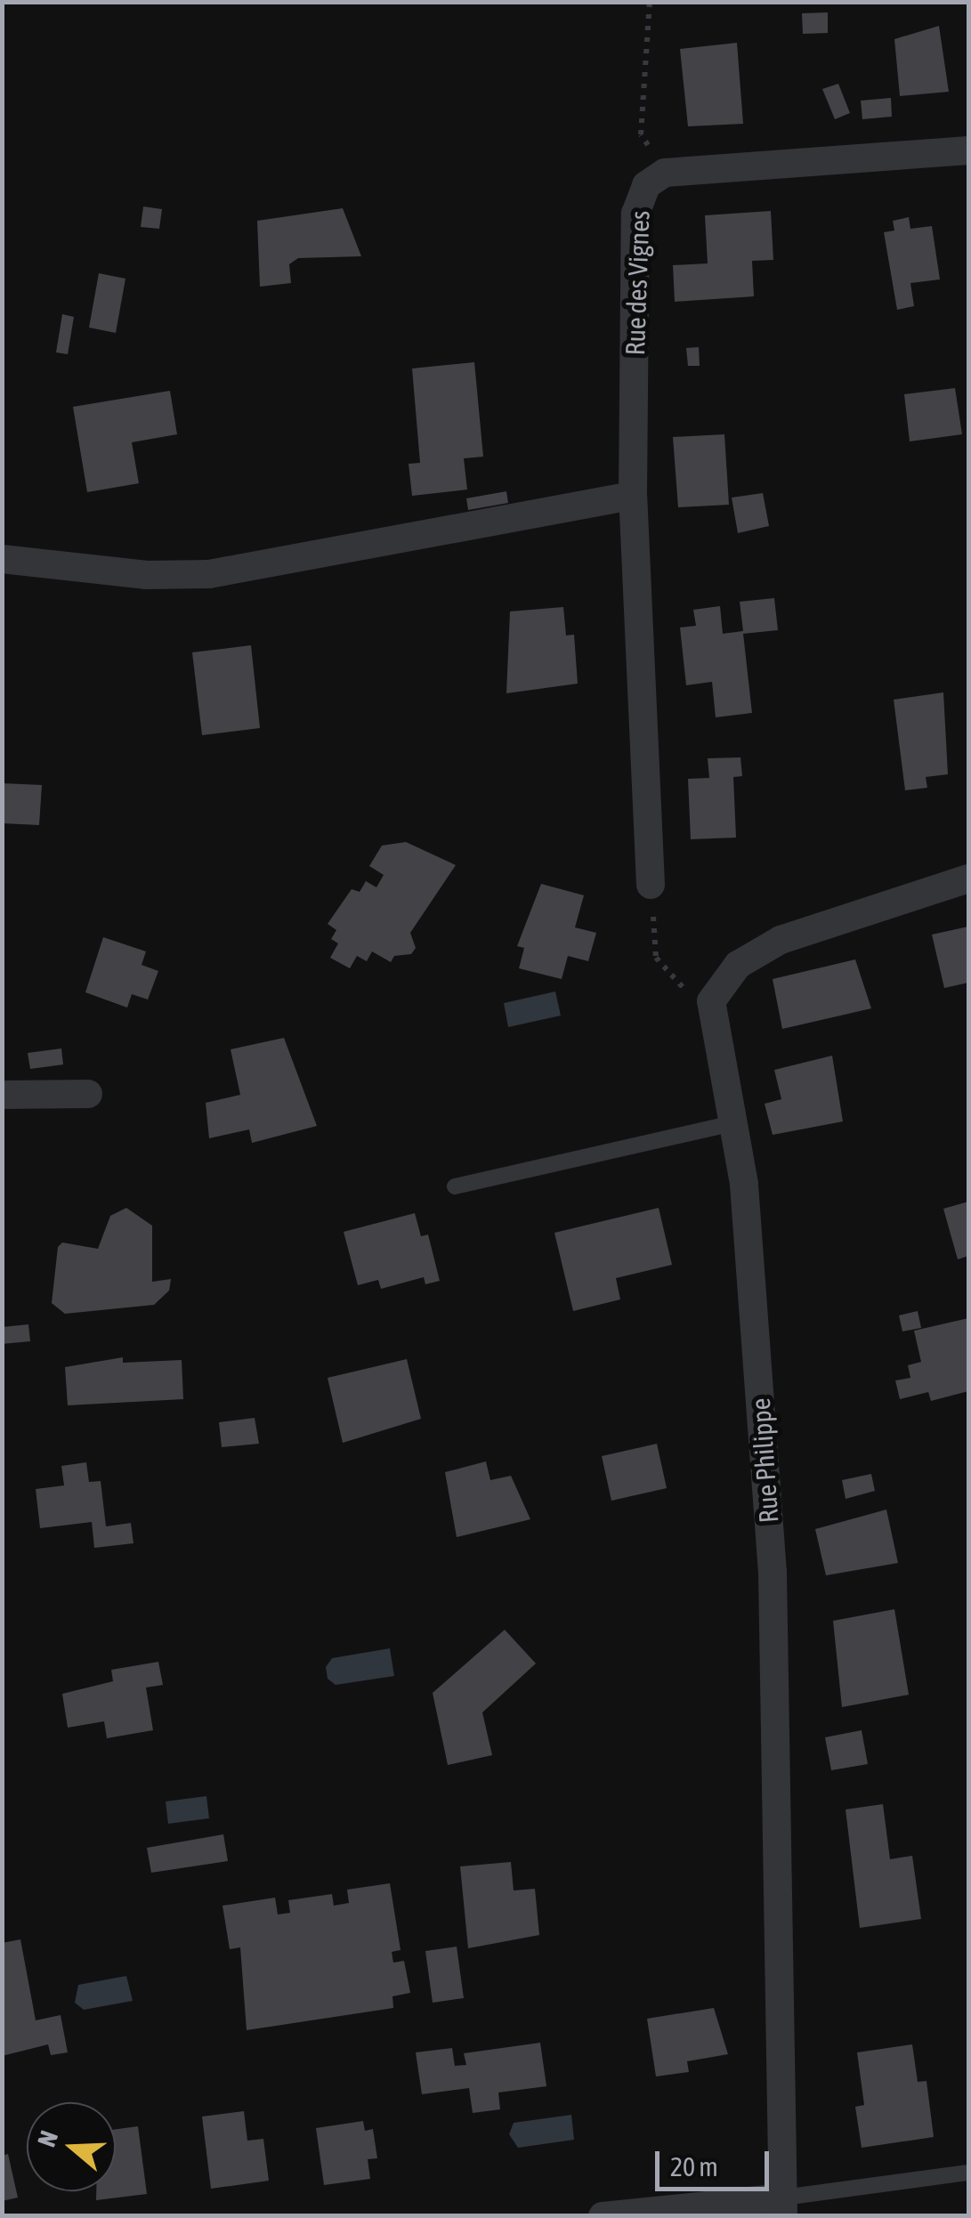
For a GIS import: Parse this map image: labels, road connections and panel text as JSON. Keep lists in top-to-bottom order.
{
  "streets": {
    "street": ["Rue des Vignes", "Rue Philippe"]
  },
  "scale_bar": "20 m",
  "north": "left"
}
